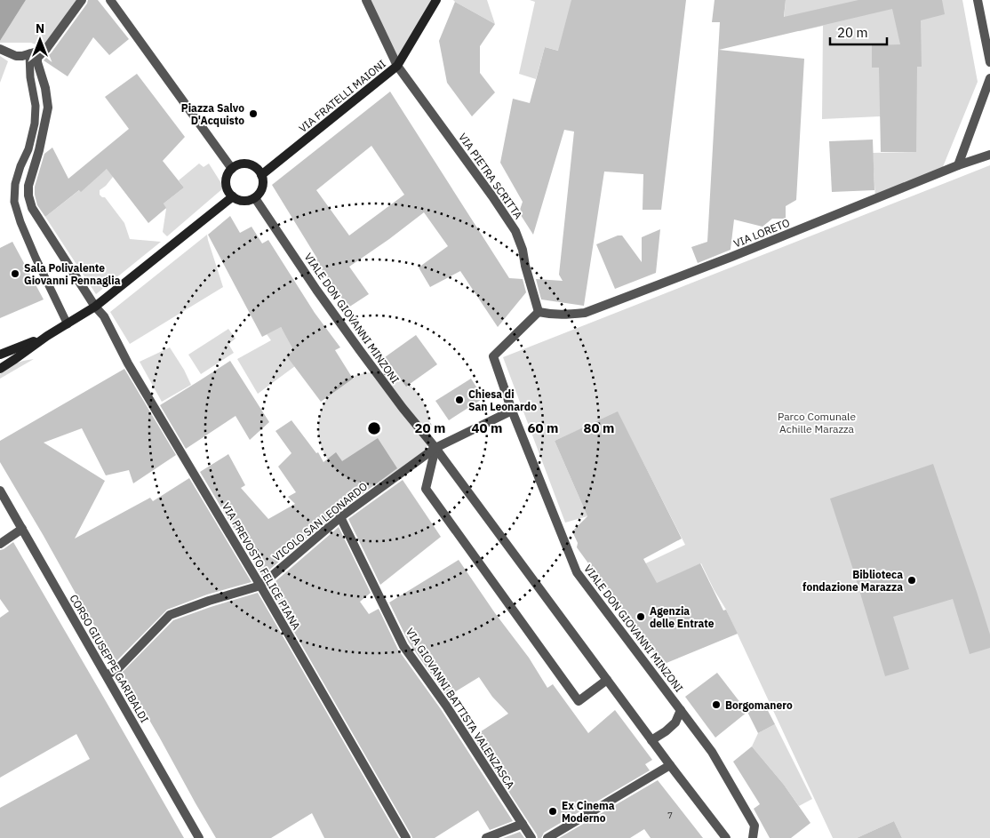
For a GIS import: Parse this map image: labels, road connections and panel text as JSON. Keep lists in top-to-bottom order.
{
  "streets": {
    "main road": ["VIA FRATELLI MAIONI"],
    "street": [
      "VIA PIETRA SCRITTA",
      "VIA LORETO",
      "VIALE DON GIOVANNI MINZONI",
      "VICOLO SAN LEONARDO",
      "VIA PREVOSTO FELICE PIANA",
      "CORSO GIUSEPPE GARIBALDI",
      "VIA GIOVANNI BATTISTA VALENZASCA"
    ]
  },
  "crossings": [
    ["VIA FRATELLI MAIONI", "VIA PIETRA SCRITTA"],
    ["VIA FRATELLI MAIONI", "VIALE DON GIOVANNI MINZONI"],
    ["VIA PIETRA SCRITTA", "VIA LORETO"],
    ["VIA PIETRA SCRITTA", "VIALE DON GIOVANNI MINZONI"],
    ["VIA LORETO", "VIALE DON GIOVANNI MINZONI"],
    ["VIALE DON GIOVANNI MINZONI", "VICOLO SAN LEONARDO"],
    ["VICOLO SAN LEONARDO", "VIA PREVOSTO FELICE PIANA"],
    ["VICOLO SAN LEONARDO", "CORSO GIUSEPPE GARIBALDI"],
    ["VICOLO SAN LEONARDO", "VIA GIOVANNI BATTISTA VALENZASCA"]
  ],
  "parks": ["Parco Comunale Achille Marazza"],
  "places": [
    "Piazza Salvo D'Acquisto",
    "Sala Polivalente Giovanni Pennaglia",
    "Chiesa di San Leonardo",
    "Biblioteca fondazione Marazza",
    "Agenzia delle Entrate",
    "Borgomanero",
    "Ex Cinema Moderno"
  ],
  "house_numbers": ["7"],
  "scale_bar": "20 m",
  "north": "top",
  "rings": [
    "20 m",
    "40 m",
    "60 m",
    "80 m"
  ]
}
